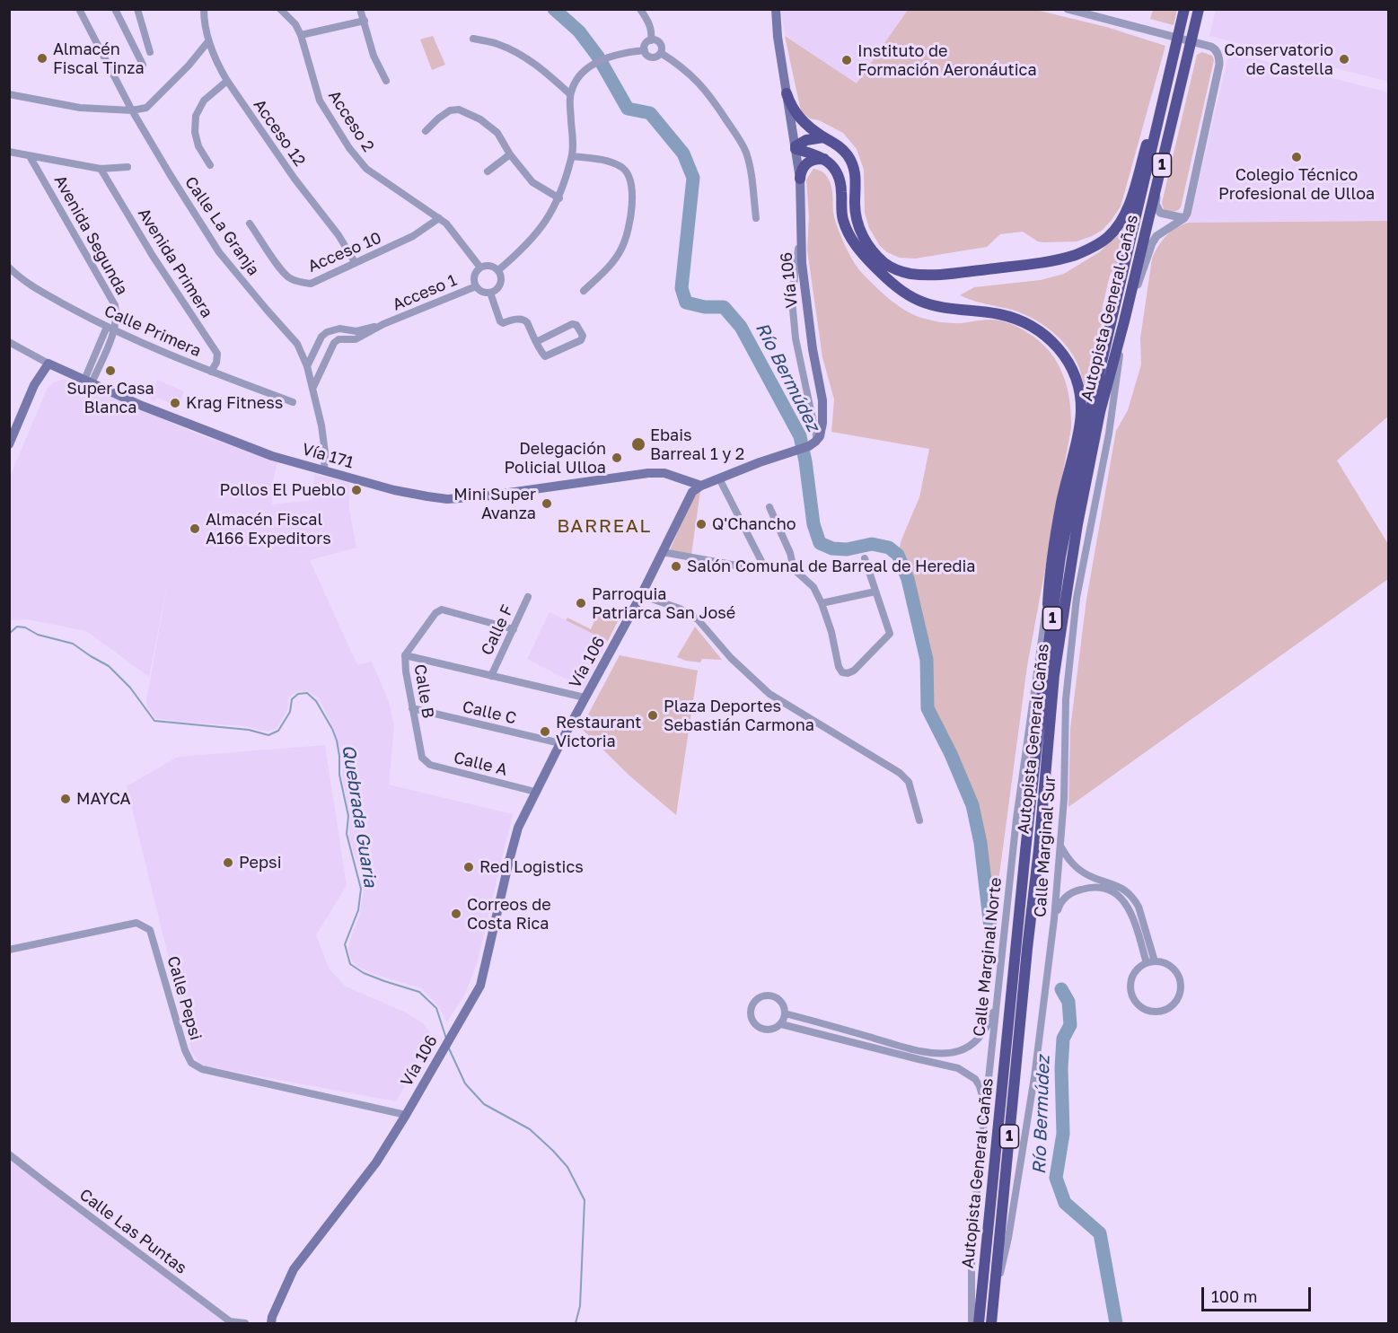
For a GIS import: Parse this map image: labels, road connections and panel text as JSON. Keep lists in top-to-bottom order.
{
  "streets": {
    "highway": ["1", "Autopista General Cañas"],
    "main road": ["Vía 106", "Vía 171"],
    "street": [
      "Acceso 2",
      "Acceso 12",
      "Calle La Granja",
      "Avenida Segunda",
      "Acceso 10",
      "Avenida Primera",
      "Acceso 1",
      "Calle Primera",
      "Calle F",
      "Calle B",
      "Calle C",
      "Calle A",
      "Calle Marginal Sur",
      "Calle Marginal Norte",
      "Calle Pepsi",
      "Calle Las Puntas"
    ]
  },
  "crossings": [
    ["Acceso 2", "Acceso 10"],
    ["Acceso 2", "Acceso 1"],
    ["Acceso 12", "Acceso 10"],
    ["Calle La Granja", "Acceso 1"],
    ["Calle La Granja", "Vía 171"],
    ["Avenida Segunda", "Calle Primera"],
    ["Avenida Primera", "Calle Primera"],
    ["Vía 106", "Vía 171"],
    ["Vía 106", "Calle C"],
    ["Vía 106", "Calle A"],
    ["Vía 106", "Calle Pepsi"],
    ["Autopista General Cañas", "Calle Marginal Sur"],
    ["Calle F", "Calle B"],
    ["Calle B", "Calle C"],
    ["Calle B", "Calle A"]
  ],
  "districts": ["BARREAL"],
  "water": ["Río Bermúdez", "Quebrada Guaria"],
  "places": [
    "Almacén Fiscal Tinza",
    "Conservatorio de Castella",
    "Instituto de Formación Aeronáutica",
    "Colegio Técnico Profesional de Ulloa",
    "Super Casa Blanca",
    "Krag Fitness",
    "Ebais Barreal 1 y 2",
    "Delegación Policial Ulloa",
    "Pollos El Pueblo",
    "Mini Super Avanza",
    "Q'Chancho",
    "Almacén Fiscal A166 Expeditors",
    "Salón Comunal de Barreal de Heredia",
    "Parroquia Patriarca San José",
    "Plaza Deportes Sebastián Carmona",
    "Restaurant Victoria",
    "MAYCA",
    "Pepsi",
    "Red Logistics",
    "Correos de Costa Rica"
  ],
  "scale_bar": "100 m"
}
